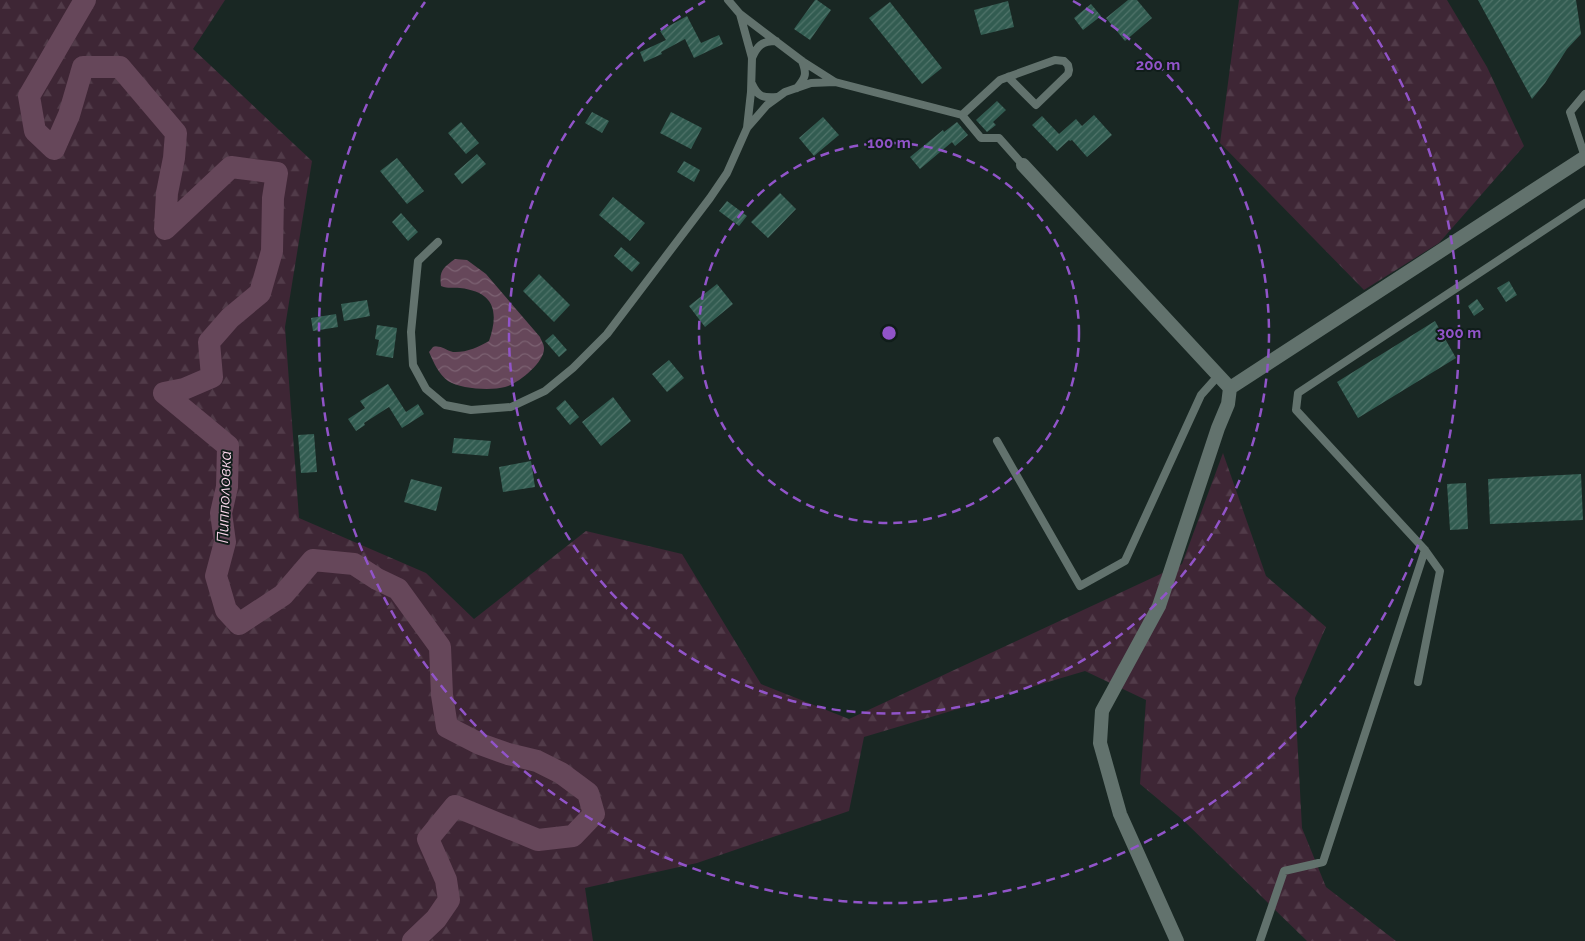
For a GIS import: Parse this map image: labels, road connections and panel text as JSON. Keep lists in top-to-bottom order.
{
  "water": ["Пипполовка"],
  "rings": ["200 m", "100 m", "300 m"]
}
